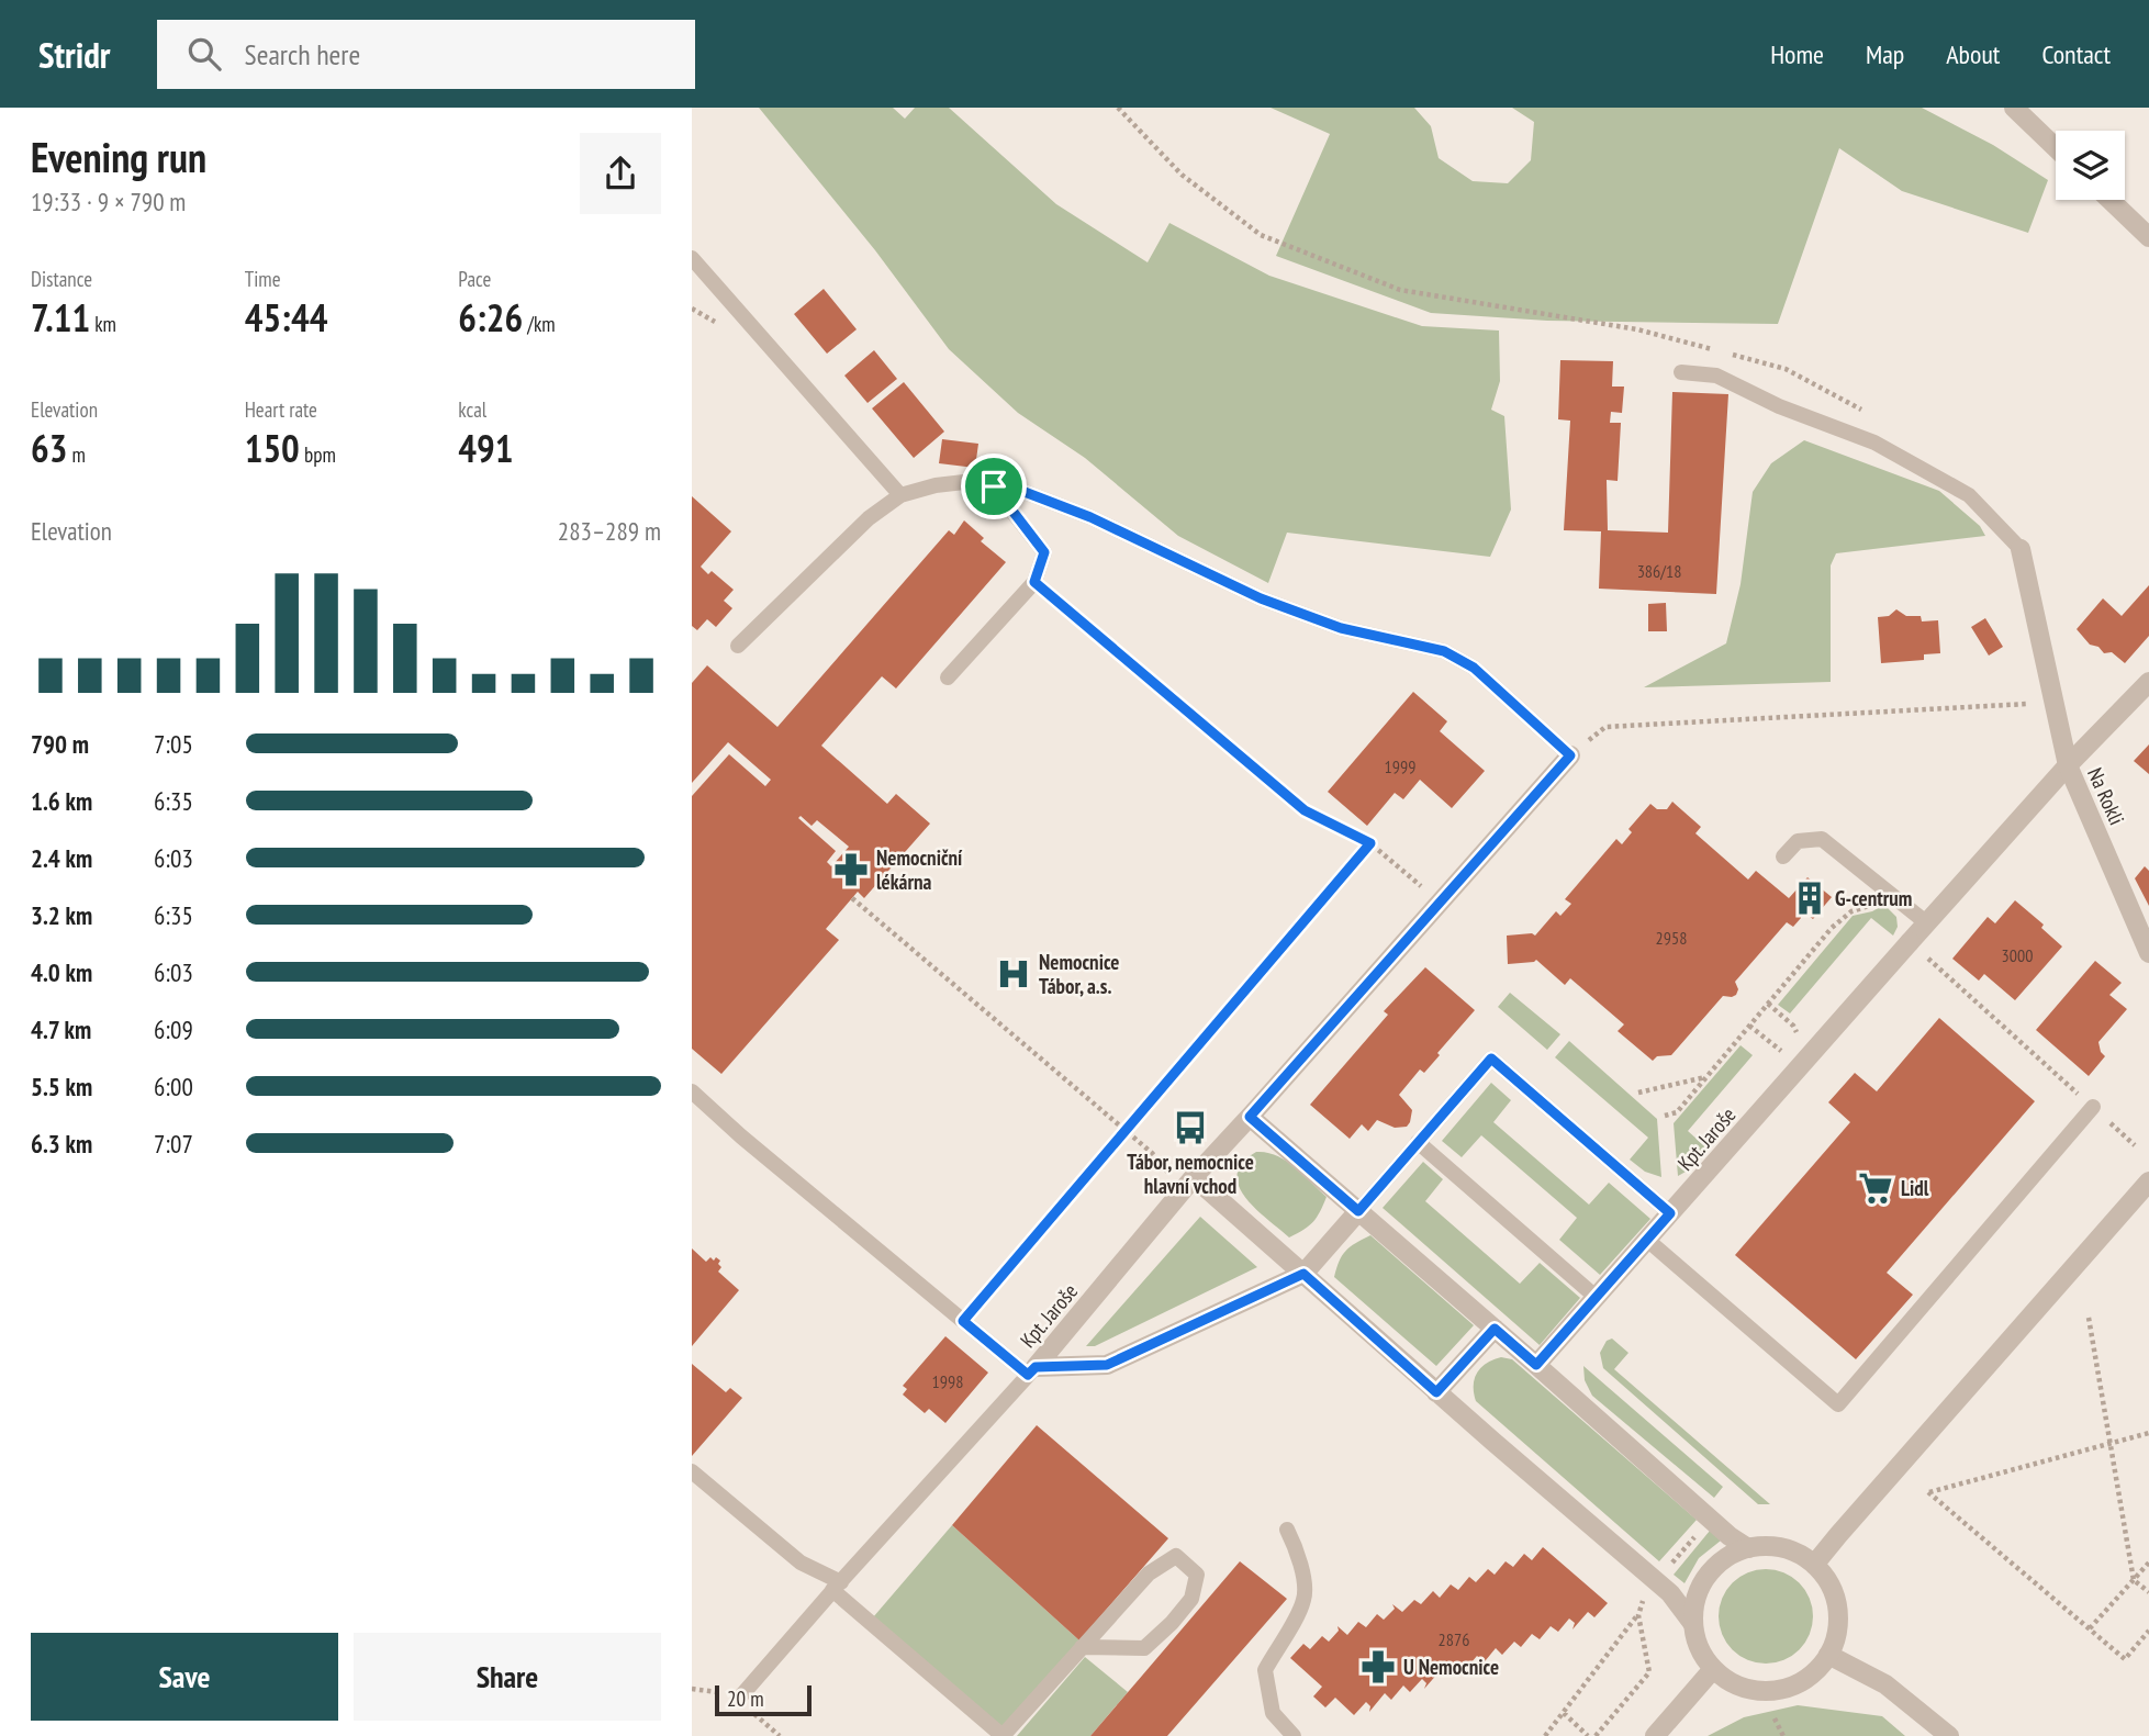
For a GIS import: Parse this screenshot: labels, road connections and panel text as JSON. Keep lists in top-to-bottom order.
{
  "streets": {
    "street": ["Na Rokli", "Kpt. Jaroše"]
  },
  "crossings": [
    ["Na Rokli", "Kpt. Jaroše"]
  ],
  "places": {
    "pharmacy": ["Nemocniční lékárna", "U Nemocnice"],
    "building": ["G-centrum"],
    "hospital": ["Nemocnice Tábor, a.s."],
    "bus stop": ["Tábor, nemocnice hlavní vchod"],
    "supermarket": ["Lidl"]
  },
  "house_numbers": [
    "386/18",
    "1999",
    "2958",
    "3000",
    "1998",
    "2876"
  ],
  "scale_bar": "20 m",
  "page": {
    "header": "Stridr",
    "search": "Search here",
    "nav": [
      "Home",
      "Map",
      "About",
      "Contact"
    ],
    "heading": ["Evening run", "19:33 · 9 × 790 m"],
    "stats": [
      ["Distance", "7.11 km"],
      ["Time", "45:44"],
      ["Pace", "6:26 /km"],
      ["Elevation", "63 m"],
      ["Heart rate", "150 bpm"],
      ["kcal", "491"]
    ],
    "chart": ["Elevation", "283–289 m"],
    "list": [
      {
        "name": "790 m",
        "note": "7:05"
      },
      {
        "name": "1.6 km",
        "note": "6:35"
      },
      {
        "name": "2.4 km",
        "note": "6:03"
      },
      {
        "name": "3.2 km",
        "note": "6:35"
      },
      {
        "name": "4.0 km",
        "note": "6:03"
      },
      {
        "name": "4.7 km",
        "note": "6:09"
      },
      {
        "name": "5.5 km",
        "note": "6:00"
      },
      {
        "name": "6.3 km",
        "note": "7:07"
      }
    ],
    "buttons": ["Save", "Share"],
    "scale": "20 m"
  }
}
